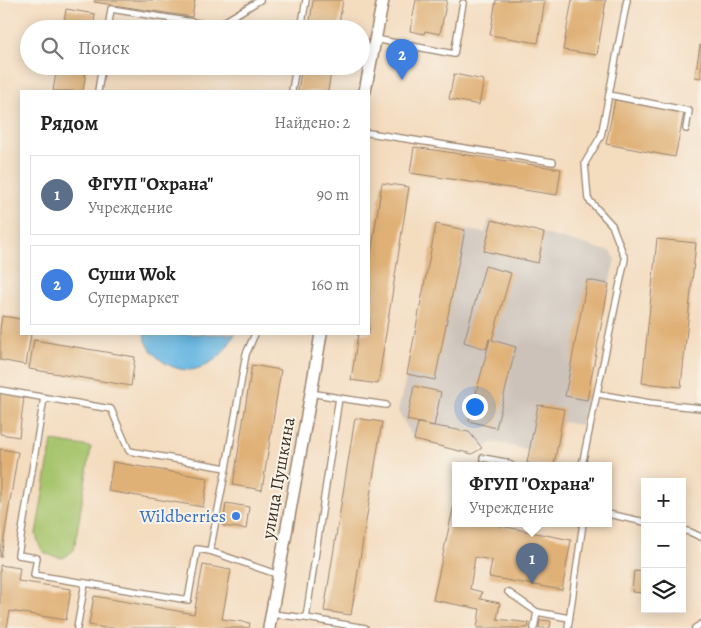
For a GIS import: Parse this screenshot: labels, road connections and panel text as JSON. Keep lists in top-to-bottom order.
{
  "streets": {
    "street": ["улица Пушкина"]
  },
  "places": ["Wildberries"],
  "page": {
    "search": "Поиск",
    "pins": ["2", "1"],
    "heading": ["Рядом", "Найдено: 2"],
    "list": [
      {
        "mark": "1",
        "name": "ФГУП \"Охрана\"",
        "note": "Учреждение",
        "value": "90 m"
      },
      {
        "mark": "2",
        "name": "Суши Wok",
        "note": "Супермаркет",
        "value": "160 m"
      }
    ],
    "popup": ["ФГУП \"Охрана\"", "Учреждение"],
    "map_buttons": ["+", "−"]
  }
}
